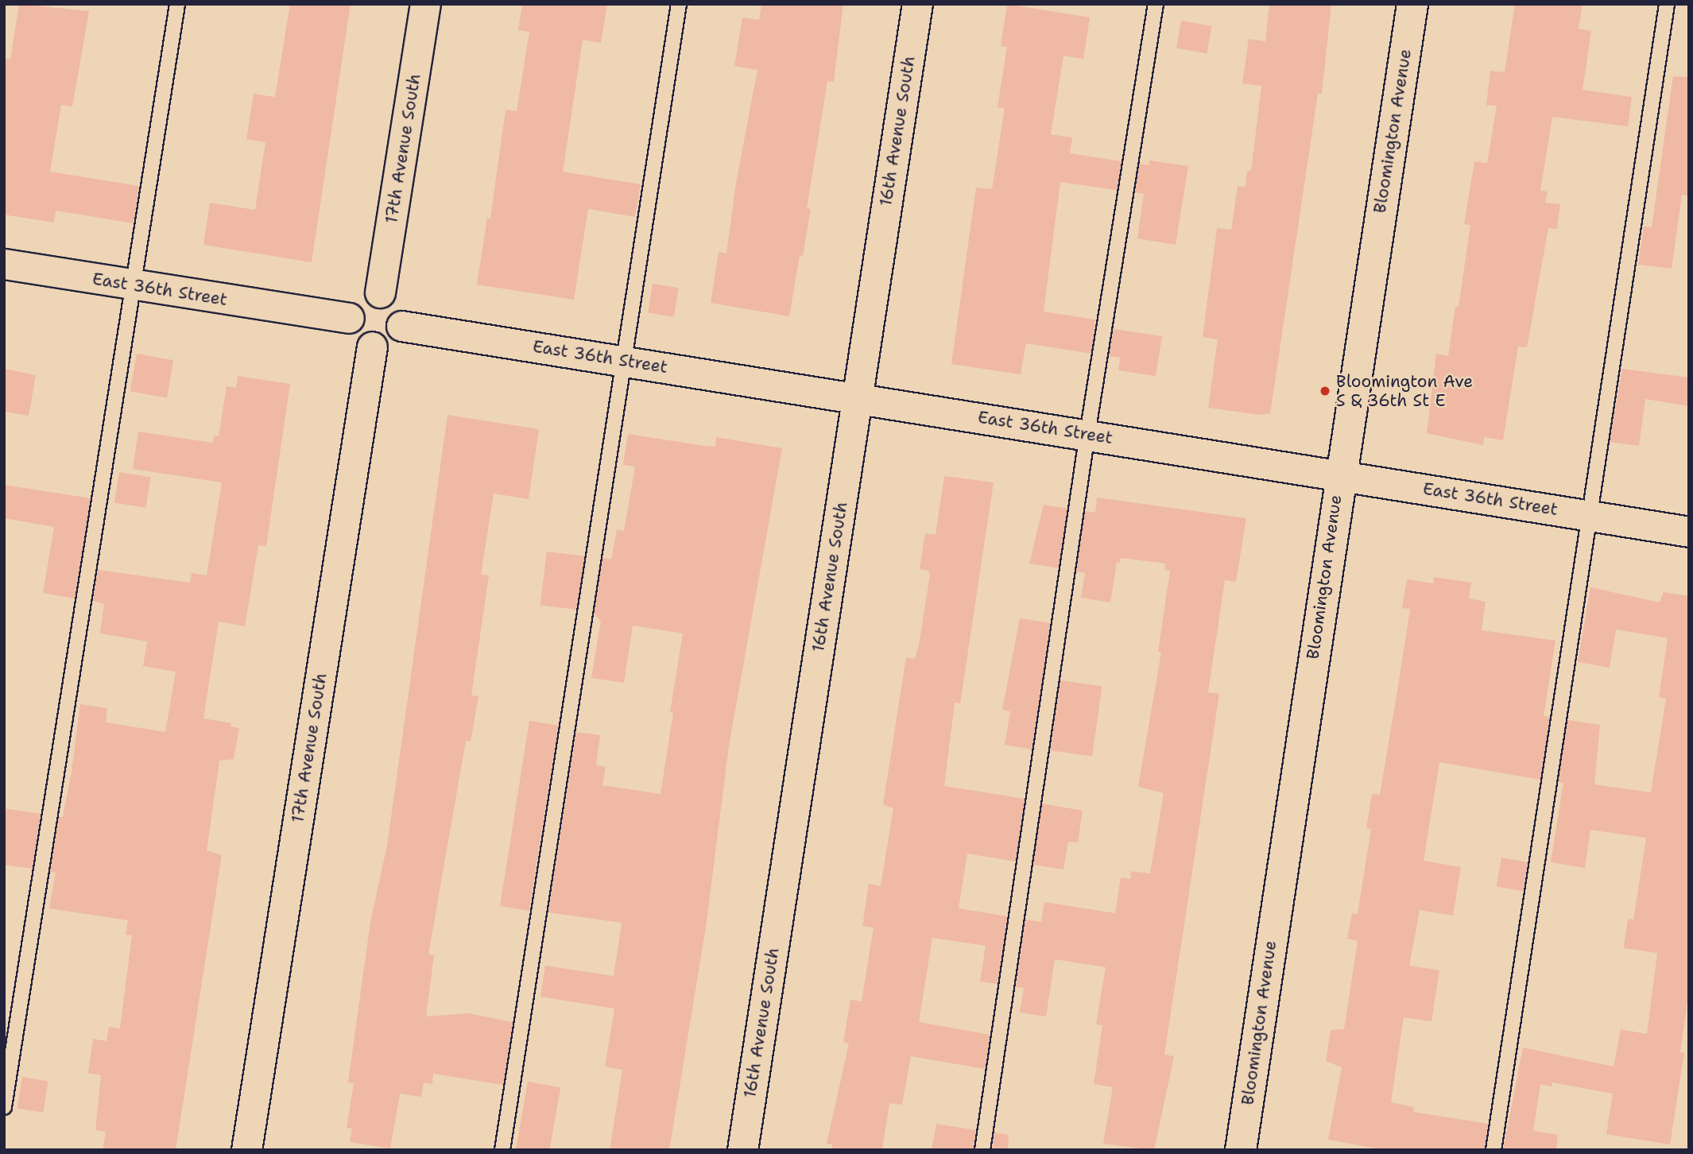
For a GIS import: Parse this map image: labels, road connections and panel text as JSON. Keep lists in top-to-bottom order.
{
  "streets": {
    "street": [
      "16th Avenue South",
      "Bloomington Avenue",
      "17th Avenue South",
      "East 36th Street"
    ]
  },
  "crossings": [
    ["16th Avenue South", "East 36th Street"],
    ["Bloomington Avenue", "East 36th Street"],
    ["17th Avenue South", "East 36th Street"]
  ],
  "places": ["Bloomington Ave S & 36th St E"]
}
